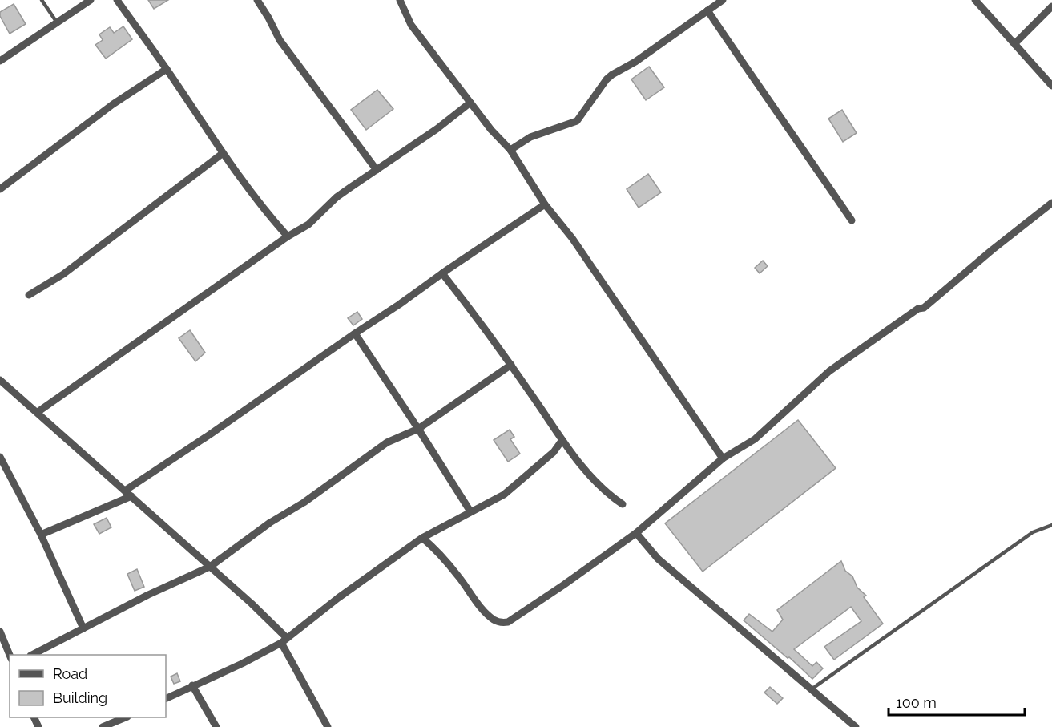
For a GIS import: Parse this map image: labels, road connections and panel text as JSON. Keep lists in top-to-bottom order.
{
  "legend": ["Road", "Building"],
  "scale_bar": "100 m"
}
